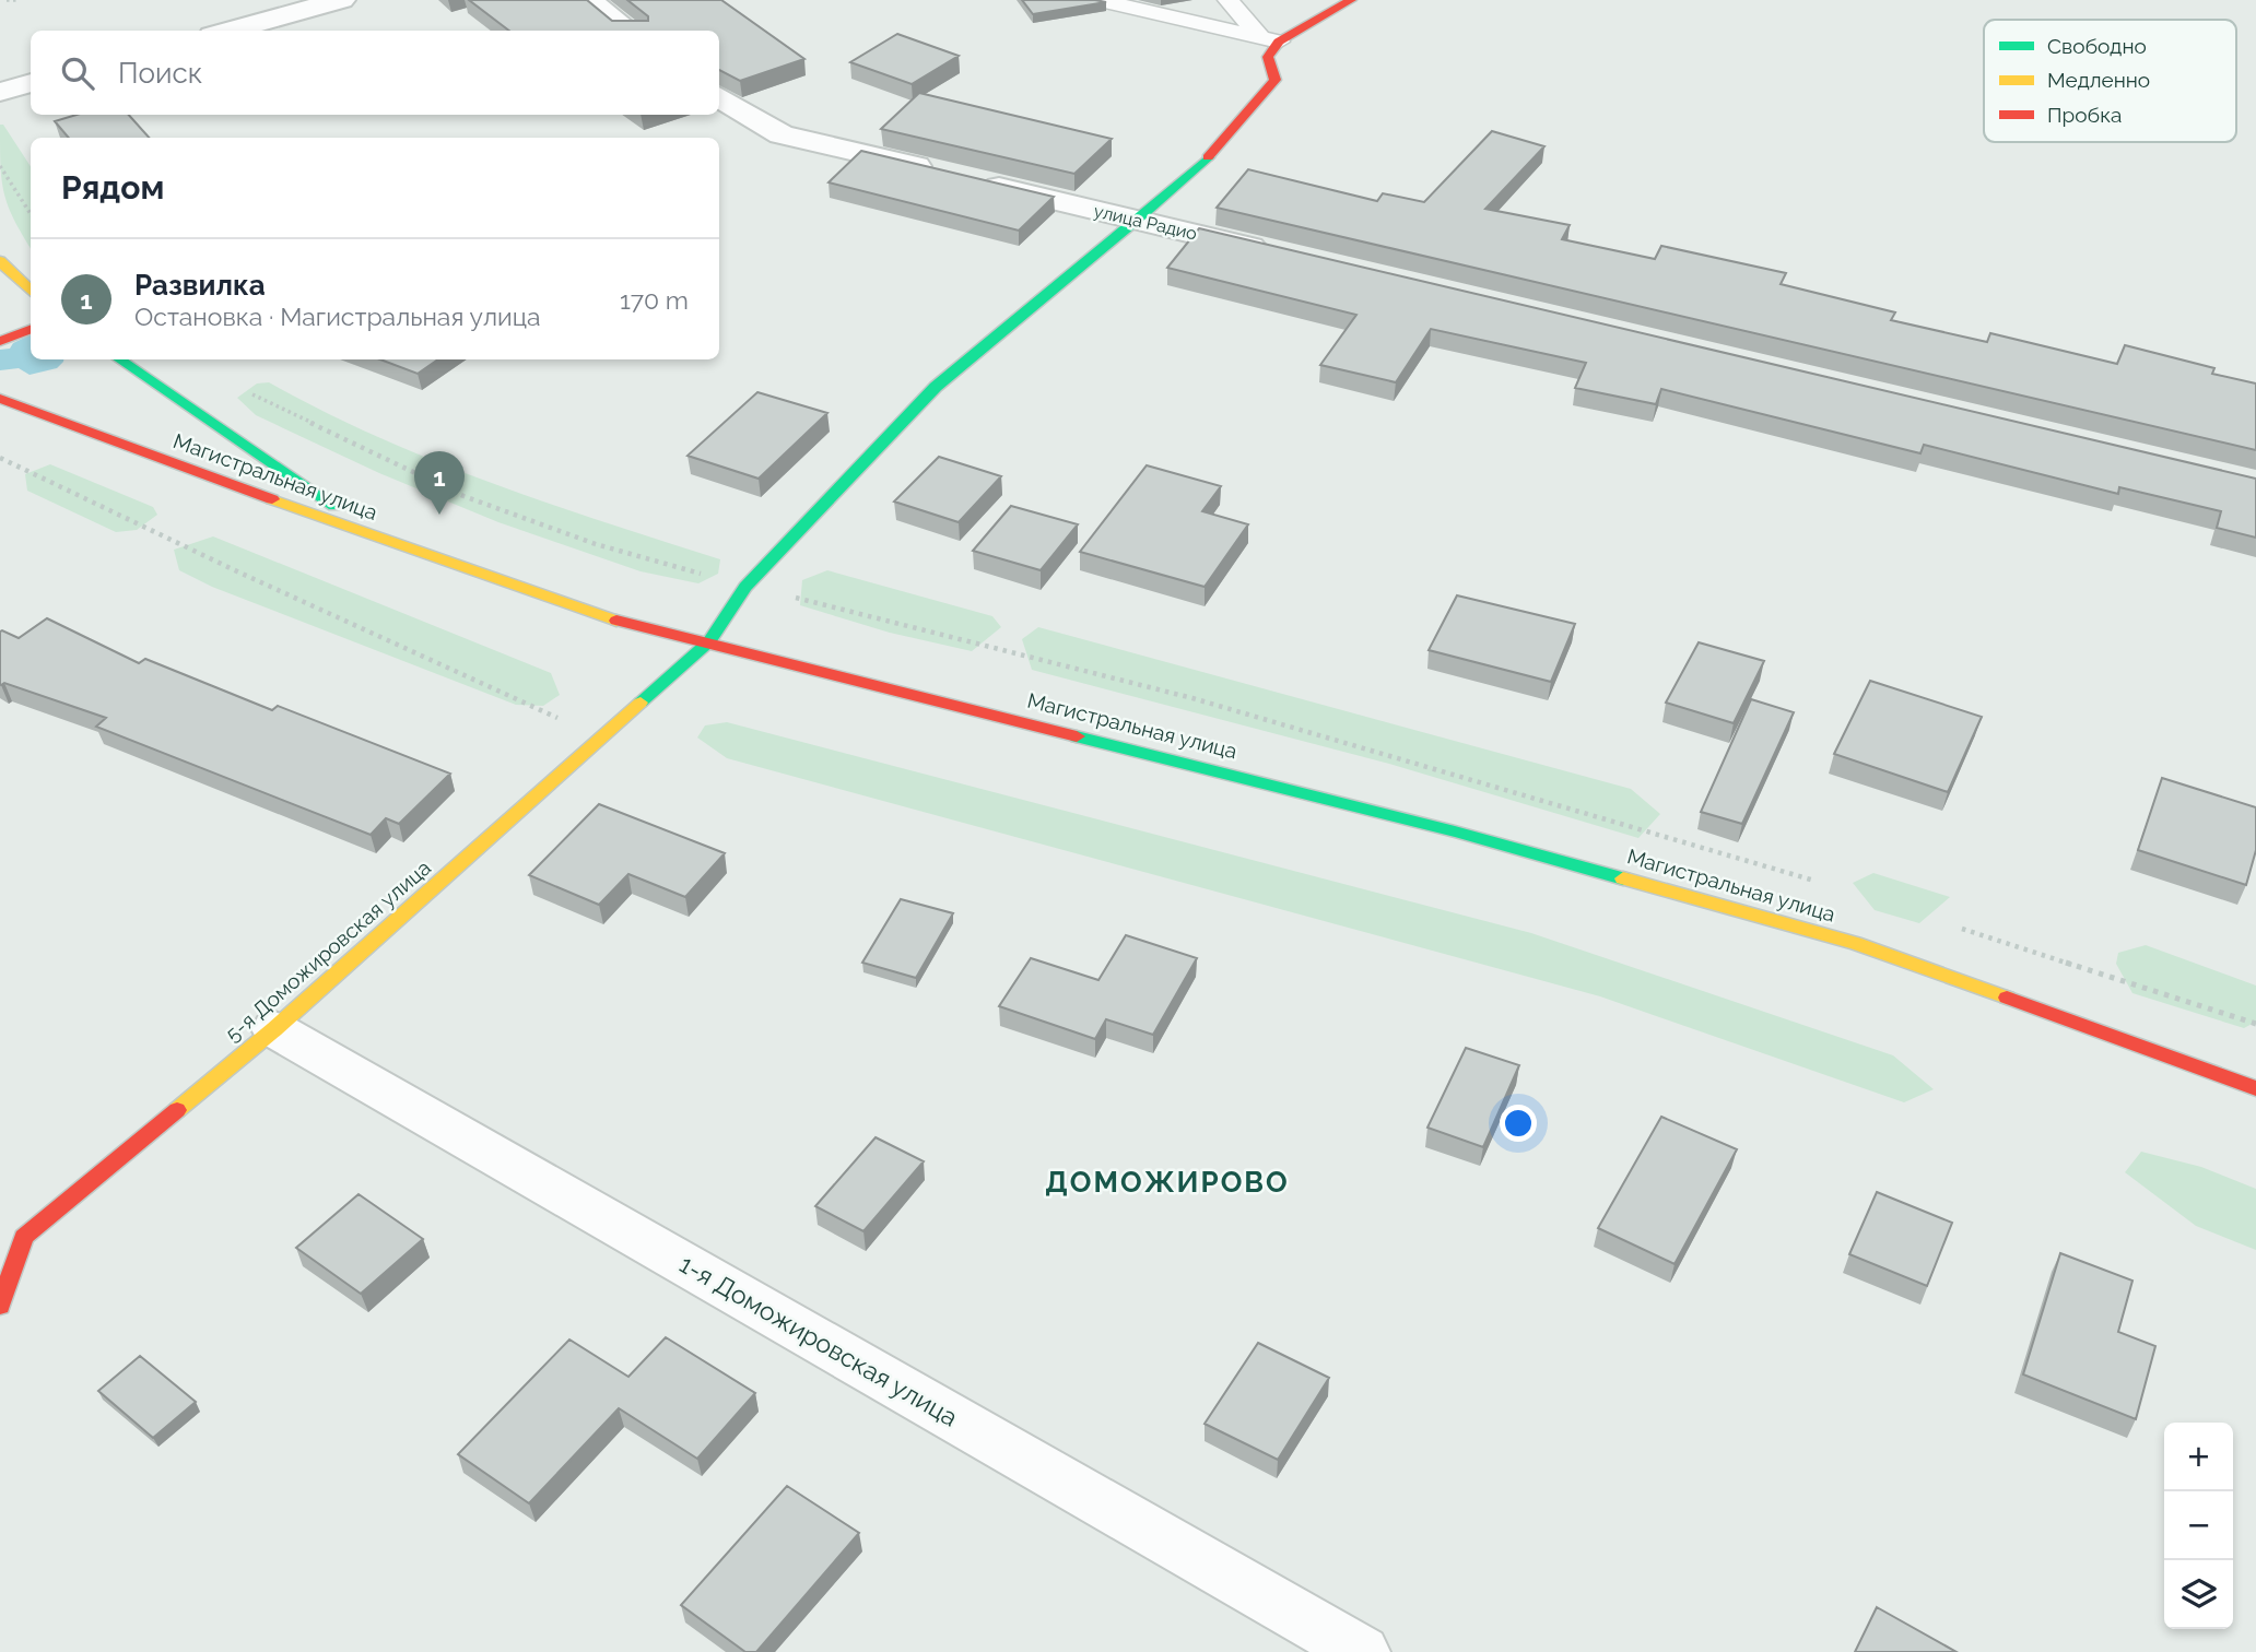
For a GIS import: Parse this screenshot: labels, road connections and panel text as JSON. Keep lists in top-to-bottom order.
{
  "streets": {
    "main road": ["Магистральная улица", "5-я Доможировская улица"],
    "street": ["улица Радио", "1-я Доможировская улица"]
  },
  "crossings": [
    ["улица Радио", "5-я Доможировская улица"],
    ["Магистральная улица", "5-я Доможировская улица"],
    ["5-я Доможировская улица", "1-я Доможировская улица"]
  ],
  "districts": ["ДОМОЖИРОВО"],
  "legend": ["Свободно", "Медленно", "Пробка"],
  "page": {
    "search": "Поиск",
    "heading": "Рядом",
    "list": [
      {
        "mark": "1",
        "name": "Развилка",
        "note": "Остановка · Магистральная улица",
        "value": "170 m"
      }
    ],
    "pins": "1",
    "map_buttons": ["+", "−"]
  }
}
